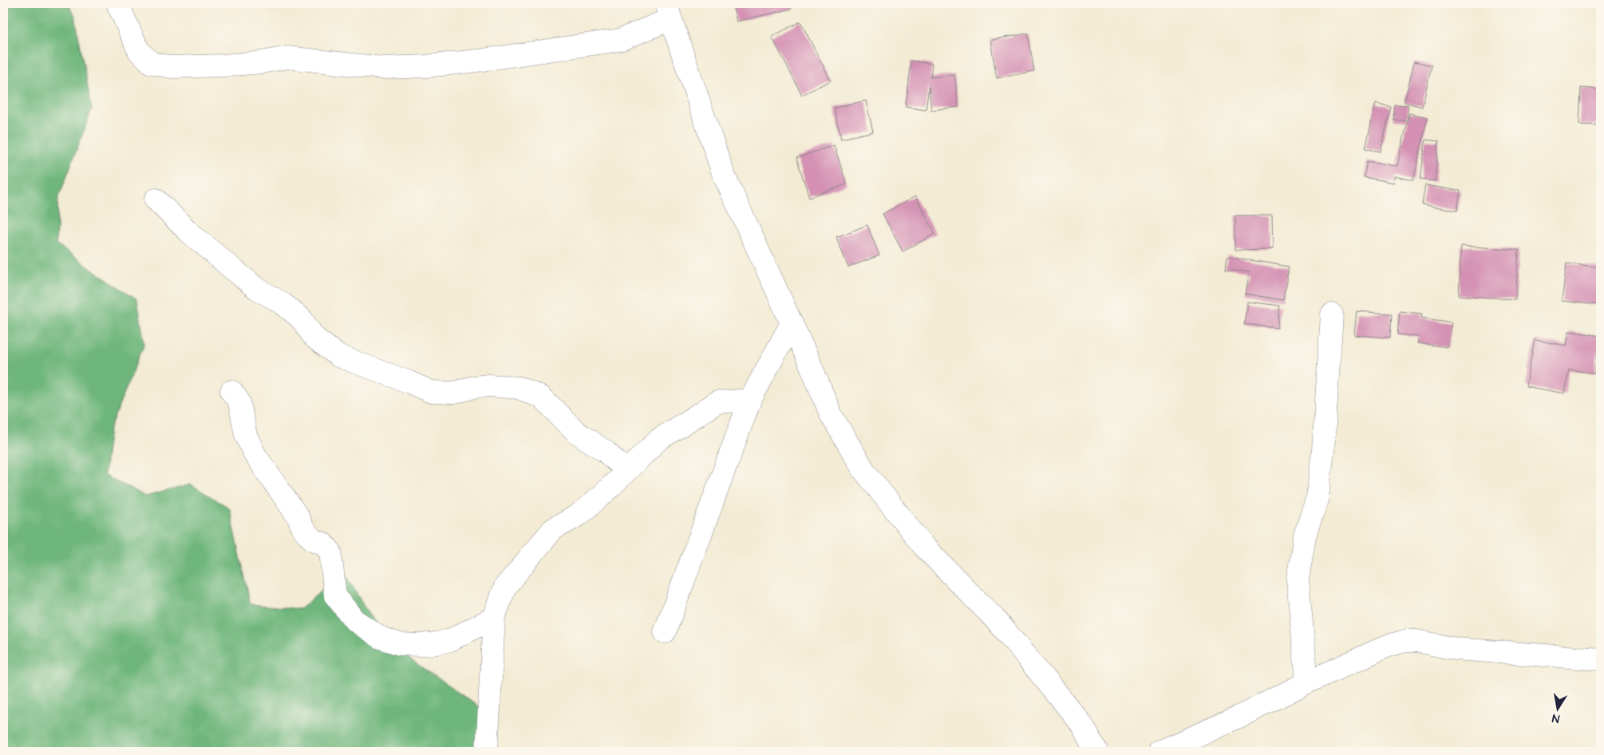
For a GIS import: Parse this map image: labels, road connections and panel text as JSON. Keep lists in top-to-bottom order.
{
  "north": "bottom"
}
